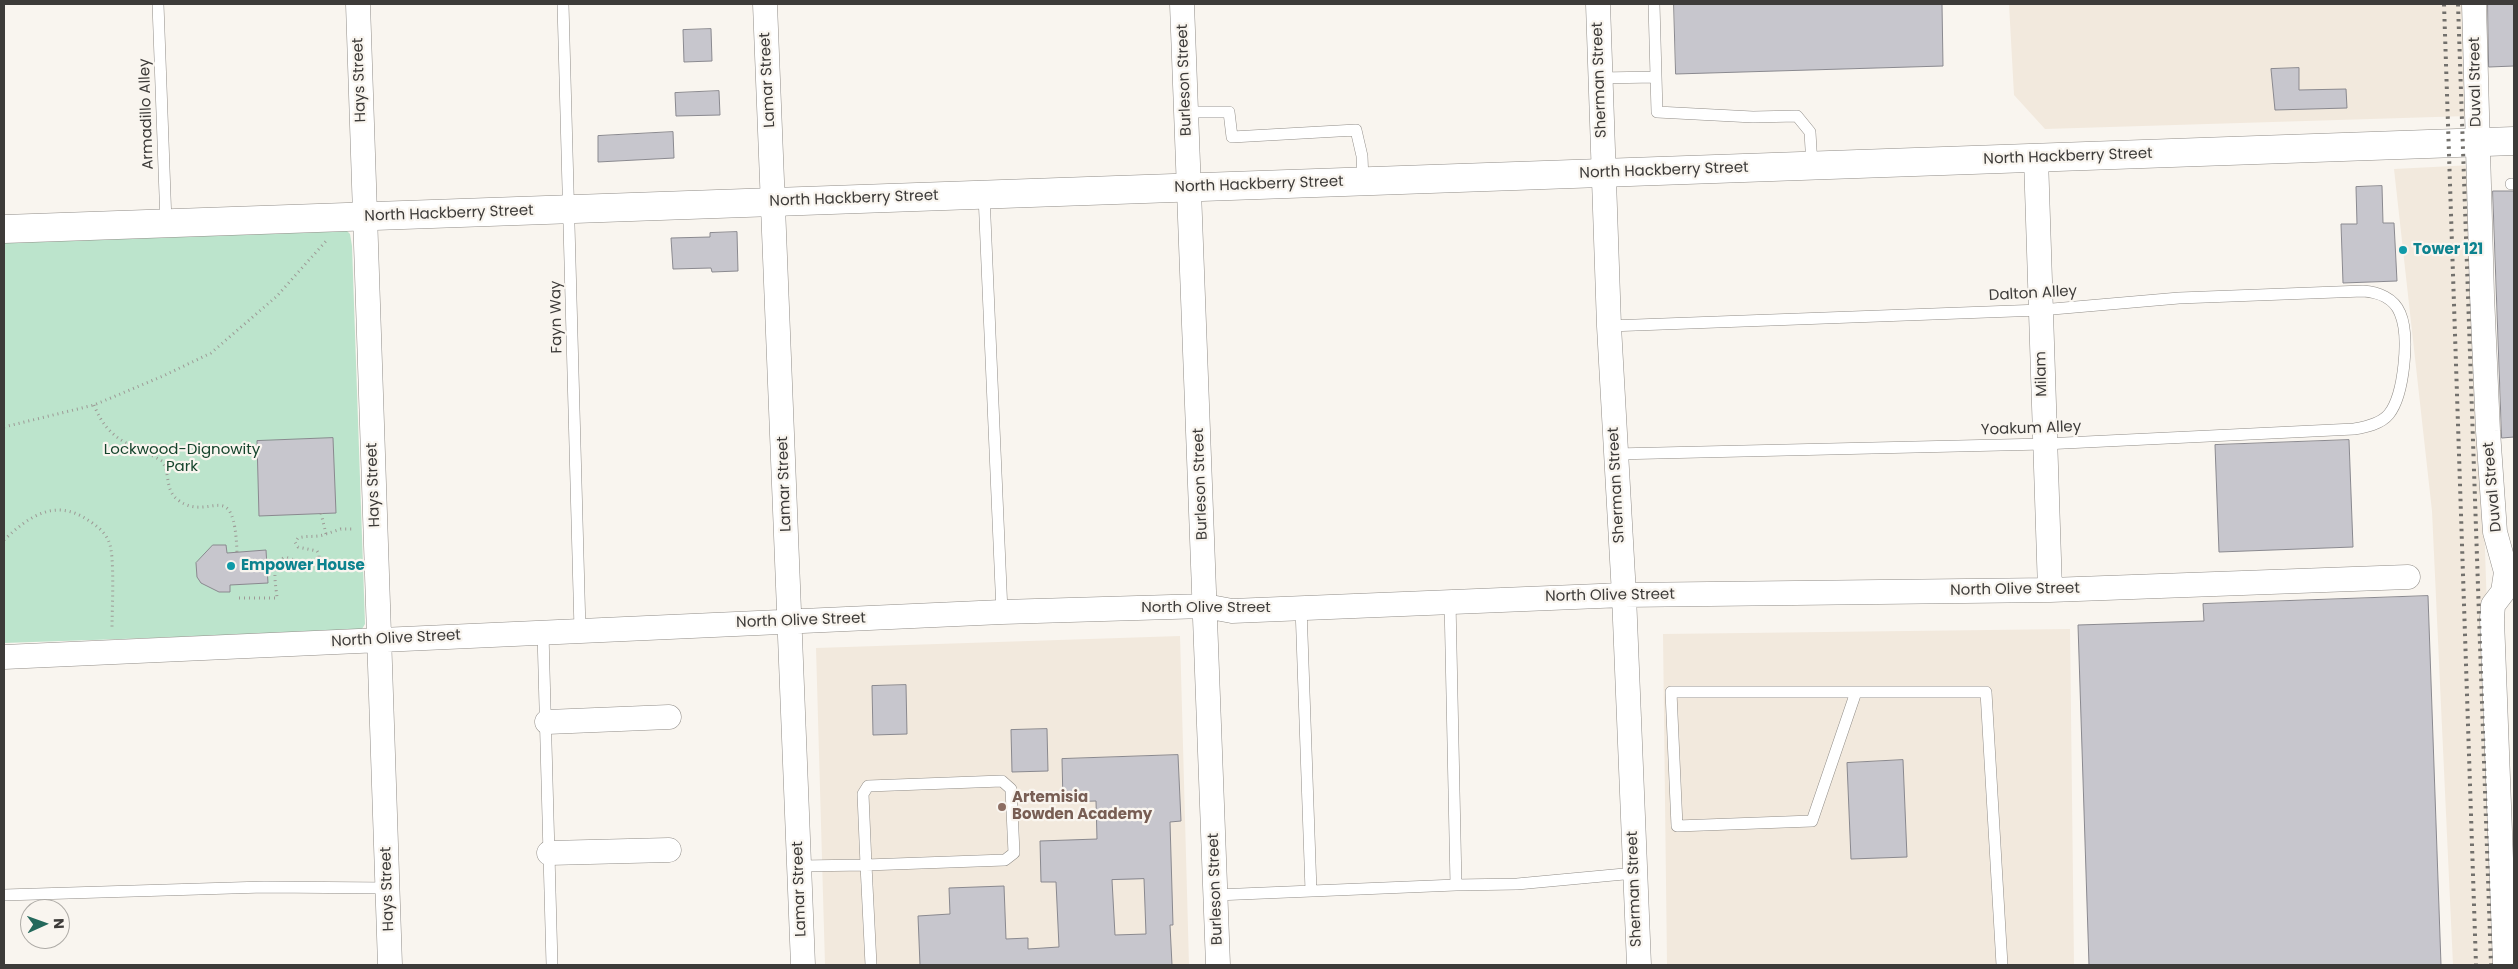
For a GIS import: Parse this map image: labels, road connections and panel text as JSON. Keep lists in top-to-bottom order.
{
  "streets": {
    "main road": ["North Hackberry Street"],
    "street": [
      "Hays Street",
      "Lamar Street",
      "Burleson Street",
      "Sherman Street",
      "Duval Street",
      "Milam",
      "North Olive Street"
    ],
    "lane": [
      "Armadillo Alley",
      "Dalton Alley",
      "Fayn Way",
      "Yoakum Alley"
    ]
  },
  "crossings": [
    ["Hays Street", "North Hackberry Street"],
    ["Hays Street", "North Olive Street"],
    ["Lamar Street", "North Hackberry Street"],
    ["Lamar Street", "North Olive Street"],
    ["Burleson Street", "North Hackberry Street"],
    ["Burleson Street", "North Olive Street"],
    ["Sherman Street", "North Hackberry Street"],
    ["Sherman Street", "Dalton Alley"],
    ["Sherman Street", "Yoakum Alley"],
    ["Sherman Street", "North Olive Street"],
    ["Duval Street", "North Hackberry Street"],
    ["Armadillo Alley", "North Hackberry Street"],
    ["North Hackberry Street", "Fayn Way"],
    ["North Hackberry Street", "Milam"],
    ["Dalton Alley", "Milam"],
    ["Dalton Alley", "Yoakum Alley"],
    ["Fayn Way", "North Olive Street"],
    ["Milam", "Yoakum Alley"],
    ["Milam", "North Olive Street"]
  ],
  "parks": ["Lockwood-Dignowity Park"],
  "places": ["Tower 121", "Empower House", "Artemisia Bowden Academy"],
  "north": "right"
}
